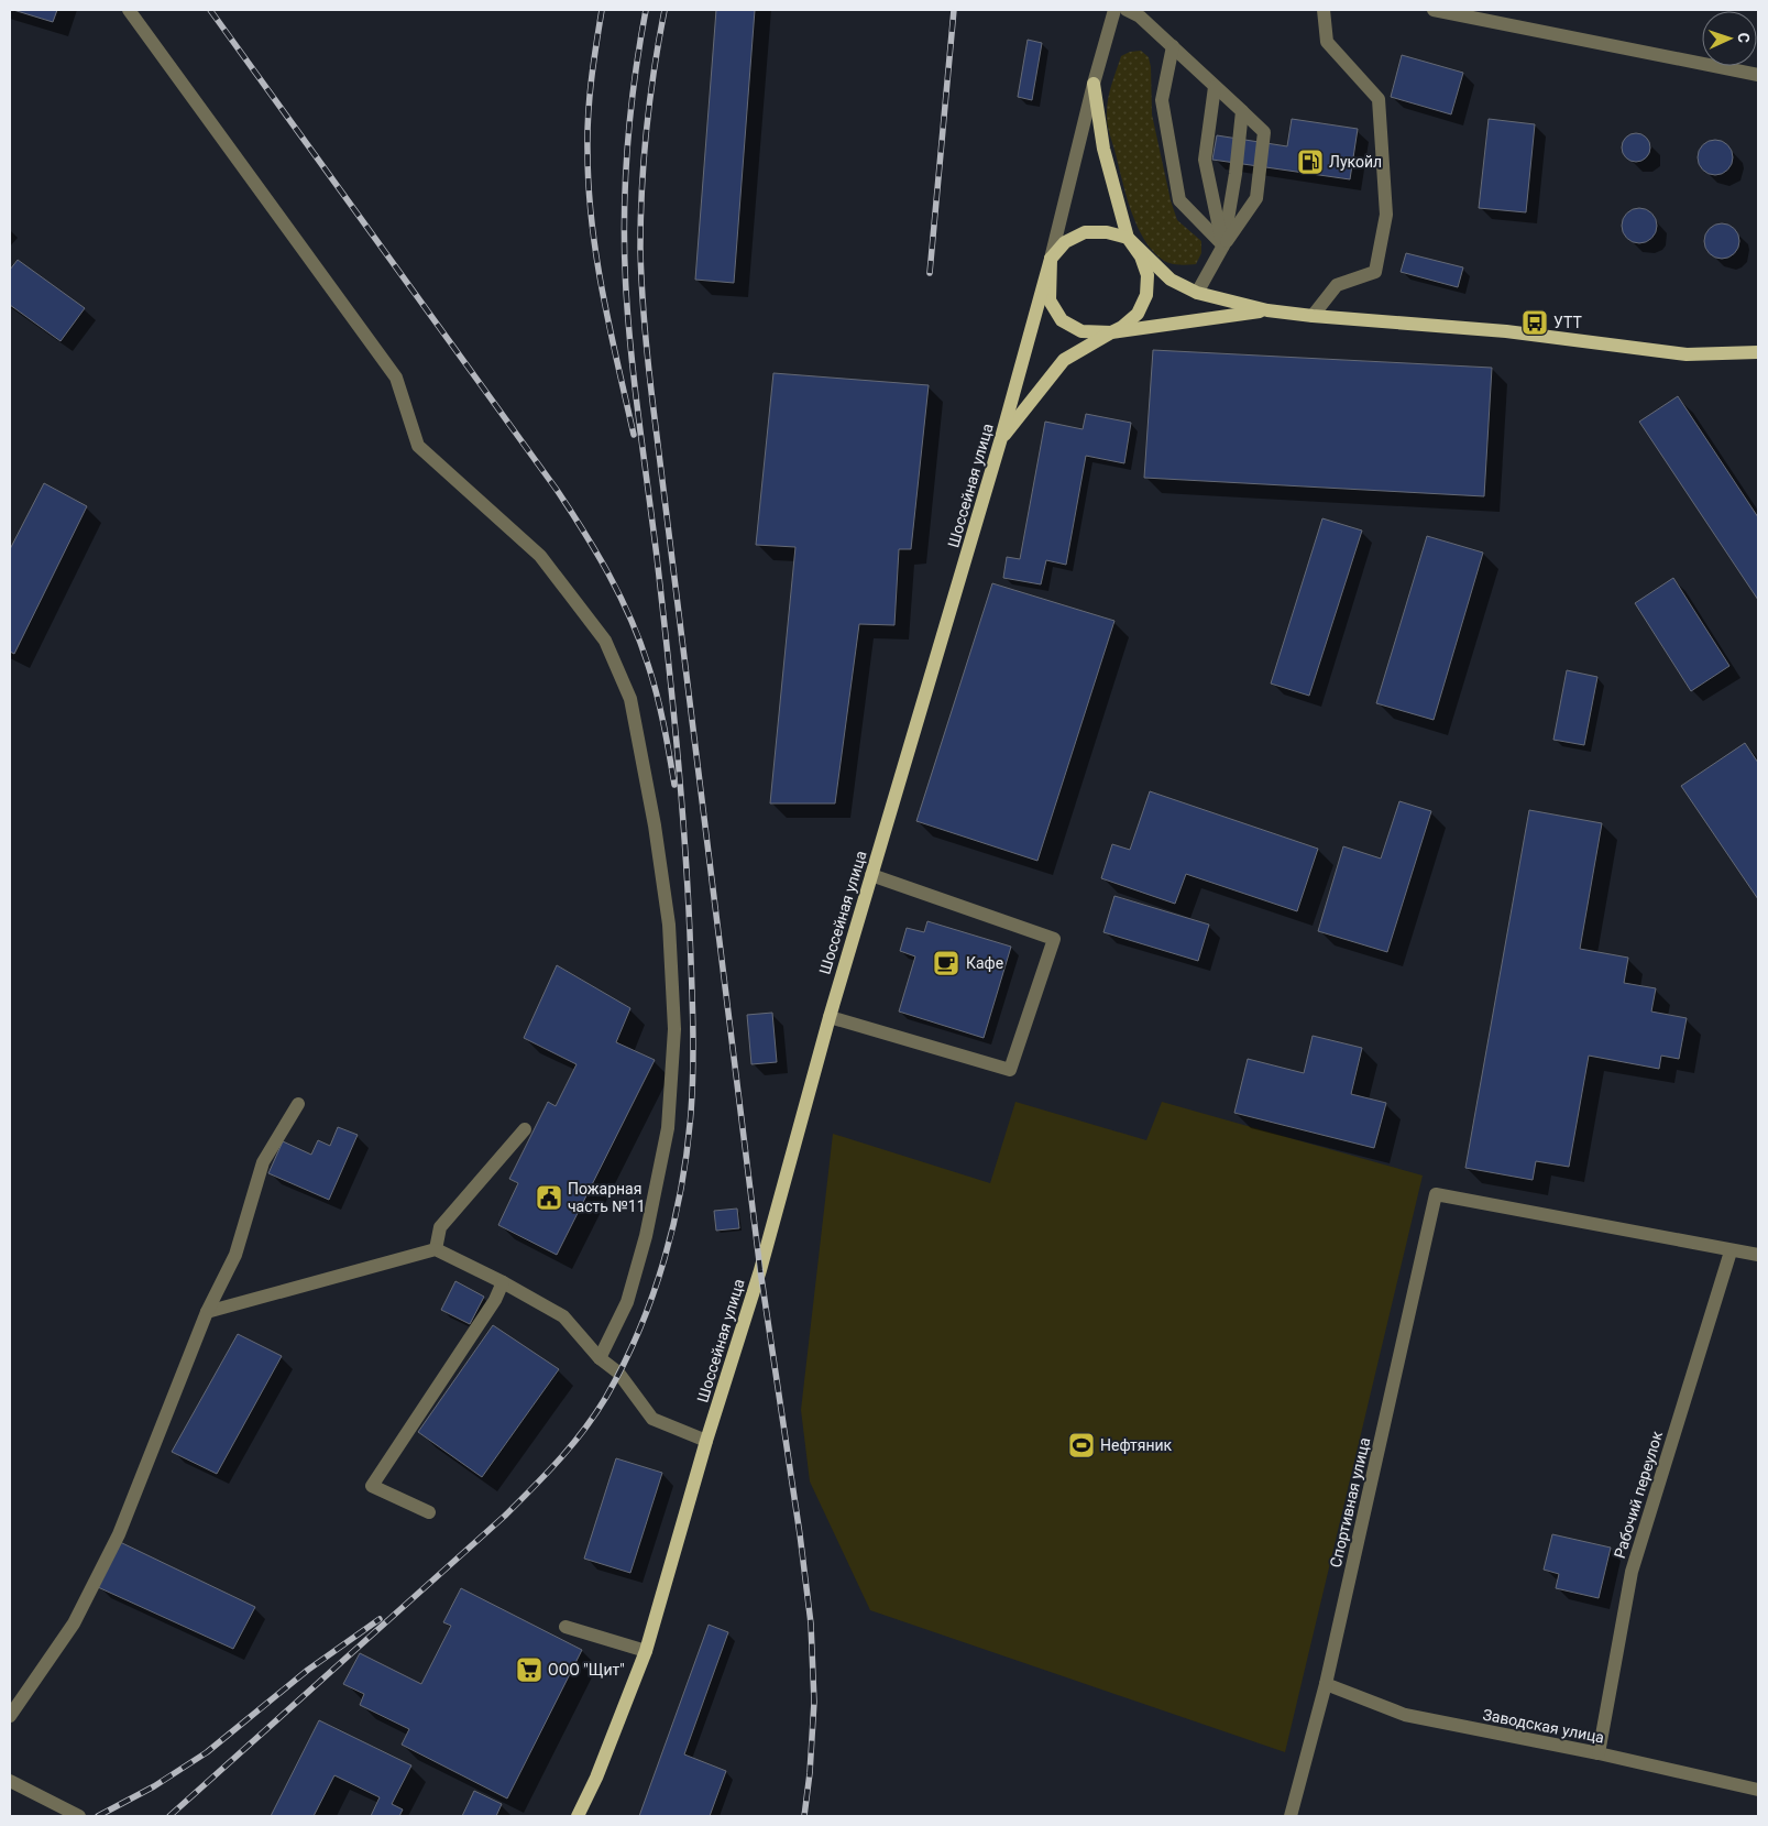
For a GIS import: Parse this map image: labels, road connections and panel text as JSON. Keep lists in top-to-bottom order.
{
  "streets": {
    "main road": ["Шоссейная улица"],
    "street": ["Рабочий переулок", "Спортивная улица", "Заводская улица"]
  },
  "crossings": [
    ["Рабочий переулок", "Спортивная улица"],
    ["Рабочий переулок", "Заводская улица"],
    ["Спортивная улица", "Заводская улица"]
  ],
  "places": {
    "fuel station": ["Лукойл"],
    "bus stop": ["УТТ"],
    "cafe": ["Кафе"],
    "public building": ["Пожарная часть №11"],
    "sports": ["Нефтяник"],
    "supermarket": ["ООО \"Щит\""]
  },
  "north": "right"
}
